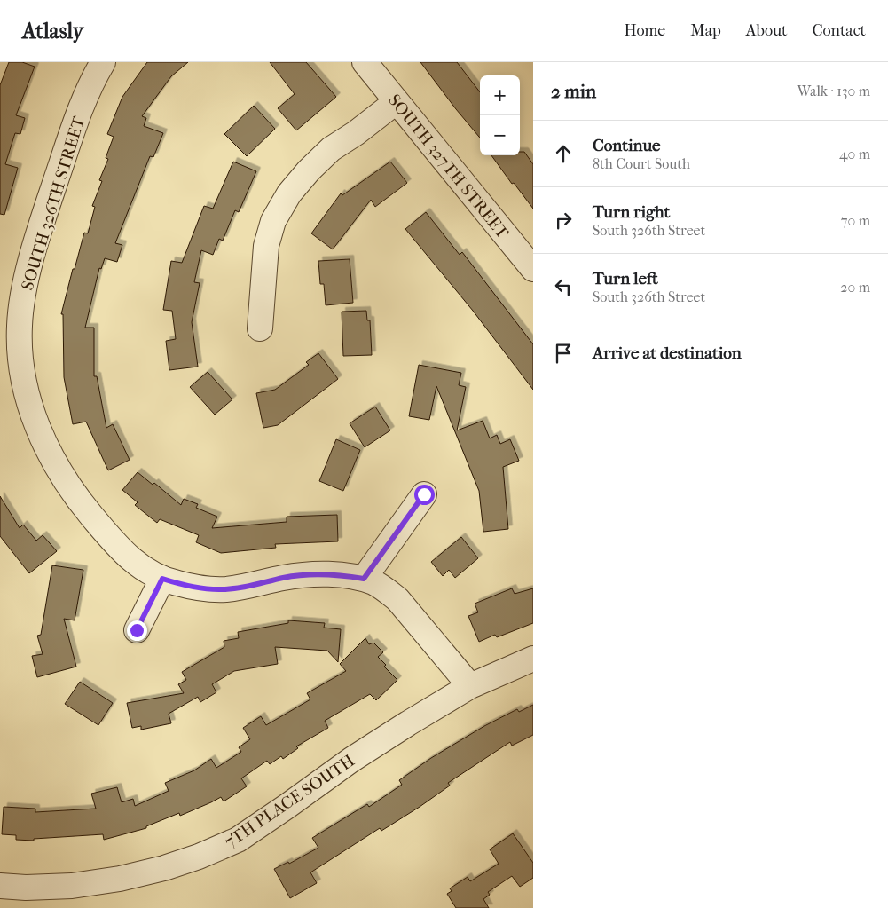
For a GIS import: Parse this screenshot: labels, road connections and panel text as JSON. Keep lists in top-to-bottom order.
{
  "streets": {
    "street": ["SOUTH 327TH STREET", "SOUTH 326TH STREET", "7TH PLACE SOUTH"]
  },
  "crossings": [
    ["SOUTH 326TH STREET", "7TH PLACE SOUTH"]
  ],
  "page": {
    "header": "Atlasly",
    "nav": [
      "Home",
      "Map",
      "About",
      "Contact"
    ],
    "heading": ["2 min", "Walk · 130 m"],
    "map_buttons": ["+", "−"],
    "list": [
      ["Continue", "8th Court South", "40 m"],
      ["Turn right", "South 326th Street", "70 m"],
      ["Turn left", "South 326th Street", "20 m"],
      "Arrive at destination"
    ]
  }
}
